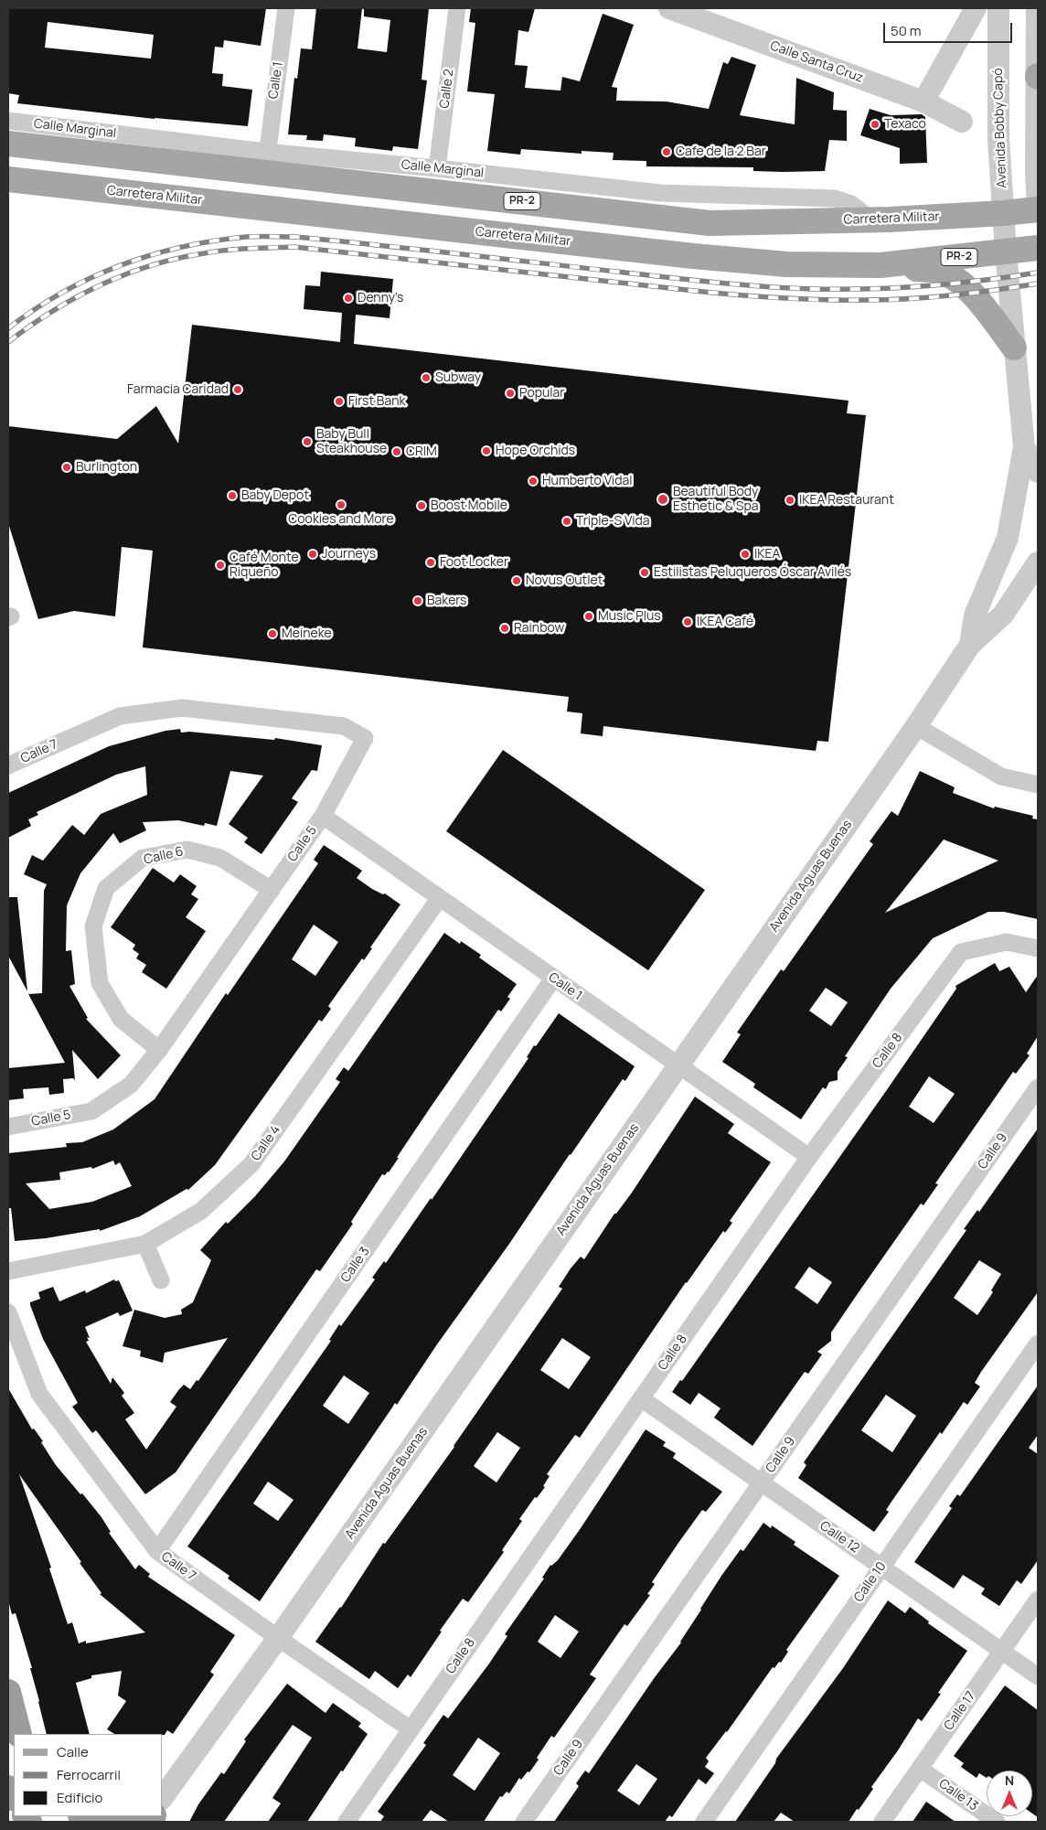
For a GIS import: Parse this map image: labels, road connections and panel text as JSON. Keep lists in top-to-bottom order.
{
  "streets": {
    "main road": ["Carretera Militar", "PR-2"],
    "street": [
      "Calle Santa Cruz",
      "Calle 1",
      "Calle 2",
      "Avenida Bobby Capó",
      "Calle Marginal",
      "Calle 7",
      "Calle 5",
      "Calle 6",
      "Avenida Aguas Buenas",
      "Calle 8",
      "Calle 4",
      "Calle 9",
      "Calle 3",
      "Calle 12",
      "Calle 10",
      "Calle 17",
      "Calle 13"
    ]
  },
  "crossings": [
    ["Calle 1", "Calle Marginal"],
    ["Calle 1", "Carretera Militar"],
    ["Calle 1", "Calle 5"],
    ["Calle 1", "Avenida Aguas Buenas"],
    ["Calle 1", "Calle 8"],
    ["Calle 1", "Calle 4"],
    ["Calle 1", "Calle 3"],
    ["Calle 2", "Calle Marginal"],
    ["Avenida Bobby Capó", "Carretera Militar"],
    ["Calle Marginal", "Carretera Militar"],
    ["Calle 7", "Calle 5"],
    ["Calle 7", "Avenida Aguas Buenas"],
    ["Calle 7", "Calle 8"],
    ["Calle 7", "Calle 3"],
    ["Calle 5", "Calle 6"],
    ["Calle 8", "Calle 12"],
    ["Calle 9", "Calle 12"],
    ["Calle 12", "Calle 10"],
    ["Calle 12", "Calle 17"],
    ["Calle 17", "Calle 13"]
  ],
  "places": [
    "Texaco",
    "Cafe de la 2 Bar",
    "Denny's",
    "Subway",
    "Farmacia Caridad",
    "Popular",
    "First Bank",
    "Baby Bull Steakhouse",
    "Hope Orchids",
    "CRIM",
    "Burlington",
    "Humberto Vidal",
    "Baby Depot",
    "Beautiful Body Esthetic & Spa",
    "IKEA Restaurant",
    "Cookies and More",
    "Boost Mobile",
    "Triple-S Vida",
    "Journeys",
    "IKEA",
    "Foot Locker",
    "Café Monte Riqueño",
    "Estilistas Peluqueros Óscar Avilés",
    "Novus Outlet",
    "Bakers",
    "Music Plus",
    "IKEA Café",
    "Rainbow",
    "Meineke"
  ],
  "legend": ["Calle", "Ferrocarril", "Edificio"],
  "scale_bar": "50 m",
  "north": "top"
}
